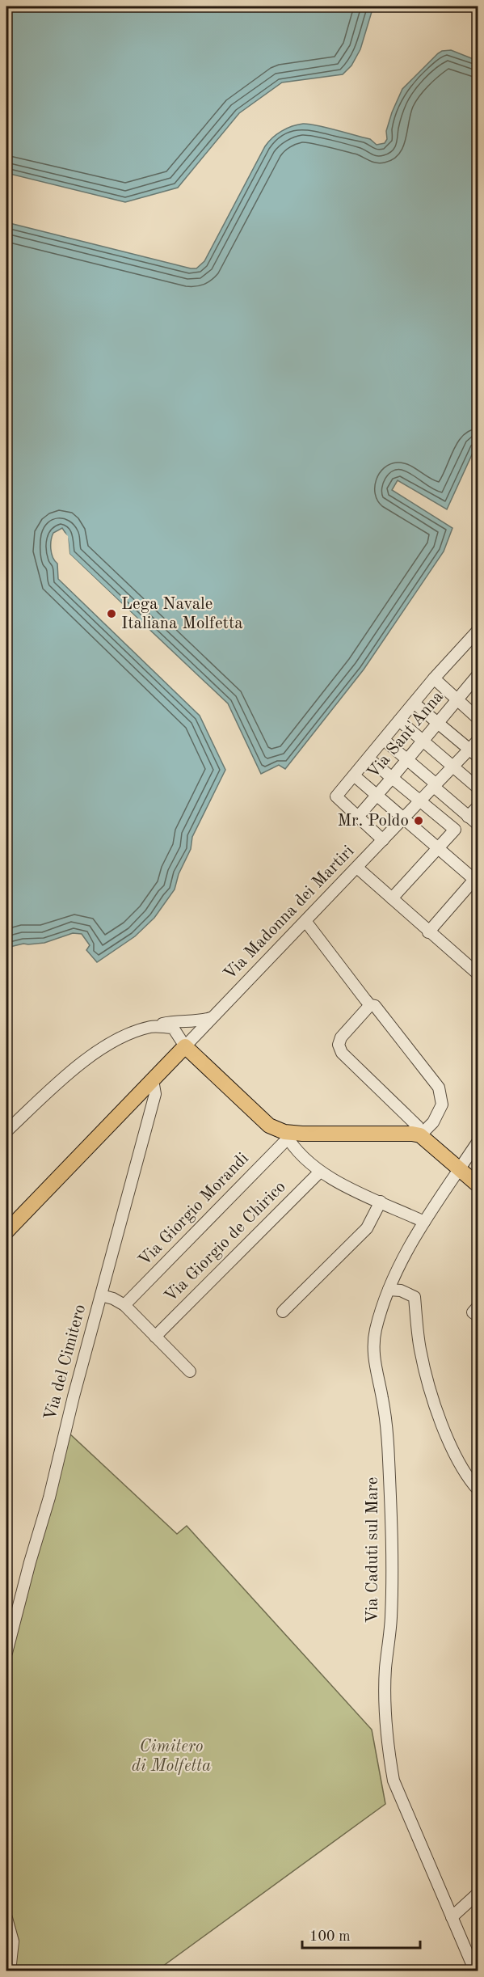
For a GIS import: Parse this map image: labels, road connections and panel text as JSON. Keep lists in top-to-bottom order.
{
  "streets": {
    "street": [
      "Via Sant'Anna",
      "Via Madonna dei Martiri",
      "Via Giorgio Morandi",
      "Via Giorgio de Chirico",
      "Via del Cimitero",
      "Via Caduti sul Mare"
    ]
  },
  "parks": ["Cimitero di Molfetta"],
  "places": ["Lega Navale Italiana Molfetta", "Mr. Poldo"],
  "scale_bar": "100 m"
}
